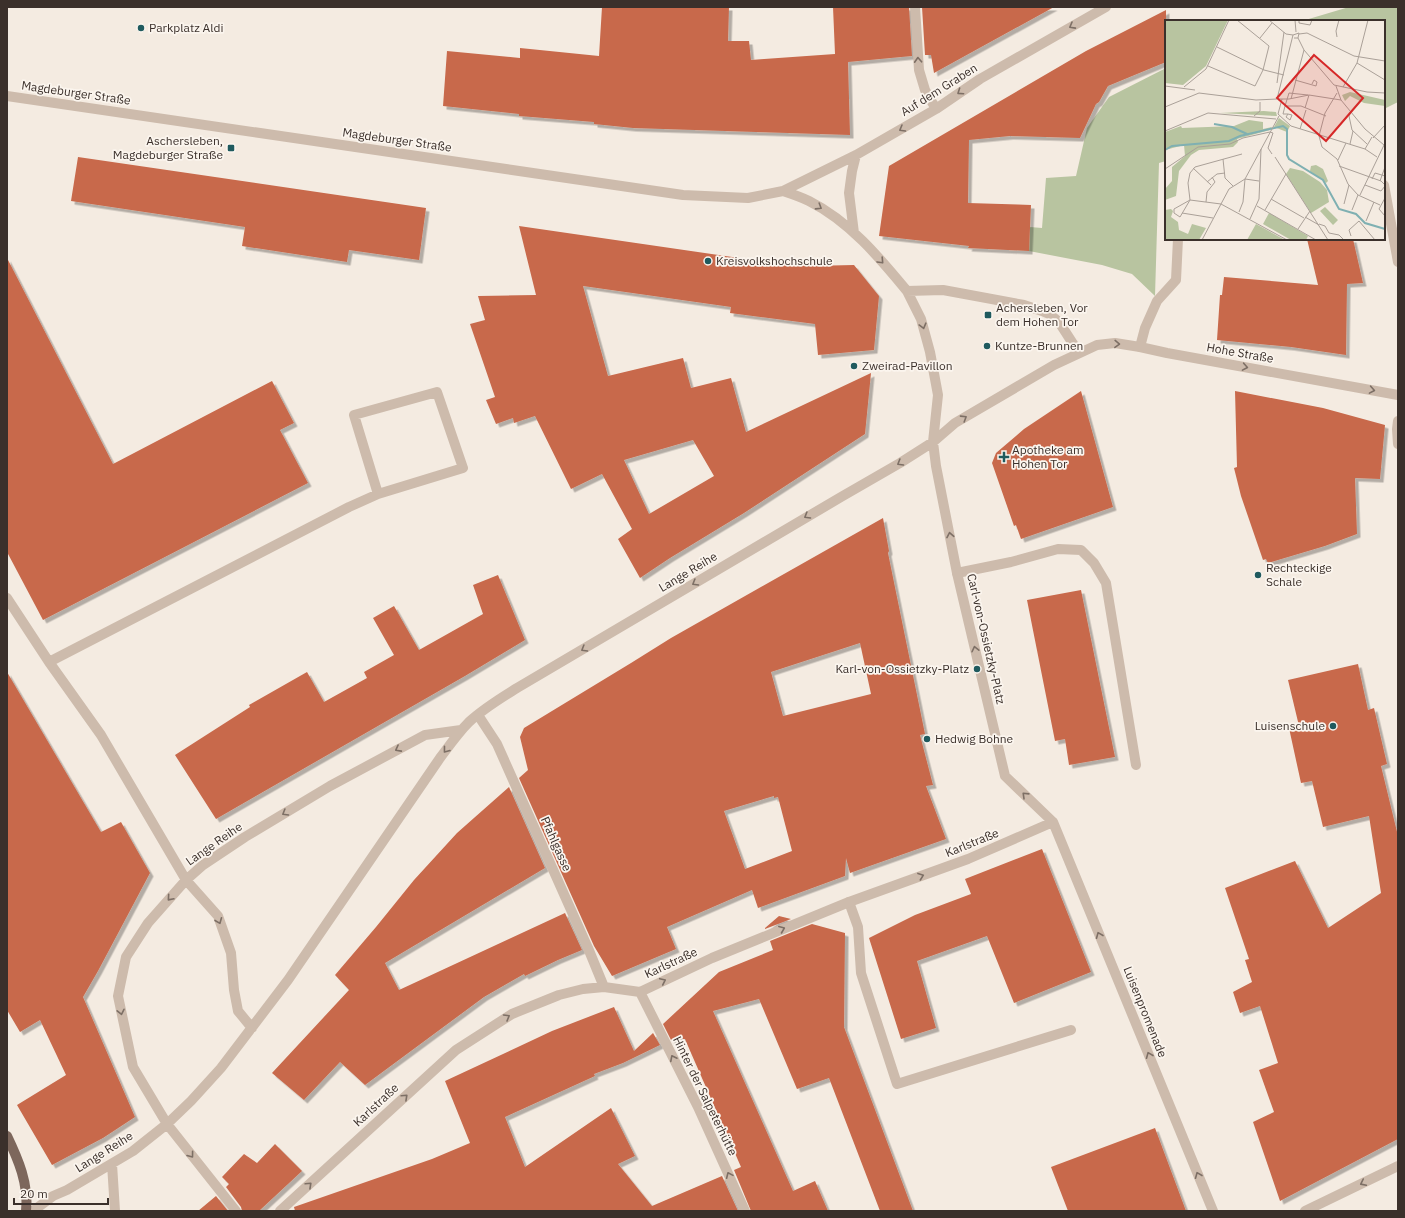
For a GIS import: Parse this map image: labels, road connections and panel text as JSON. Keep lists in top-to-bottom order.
{
  "streets": {
    "street": [
      "Auf dem Graben",
      "Magdeburger Straße",
      "Hohe Straße",
      "Lange Reihe",
      "Carl-von-Ossietzky-Platz",
      "Karlstraße",
      "Pfahlgasse",
      "Luisenpromenade",
      "Hinter der Salpeterhütte"
    ]
  },
  "crossings": [
    ["Auf dem Graben", "Magdeburger Straße"],
    ["Auf dem Graben", "Carl-von-Ossietzky-Platz"],
    ["Magdeburger Straße", "Carl-von-Ossietzky-Platz"],
    ["Hohe Straße", "Lange Reihe"],
    ["Lange Reihe", "Carl-von-Ossietzky-Platz"],
    ["Lange Reihe", "Pfahlgasse"],
    ["Carl-von-Ossietzky-Platz", "Karlstraße"],
    ["Carl-von-Ossietzky-Platz", "Luisenpromenade"],
    ["Karlstraße", "Pfahlgasse"],
    ["Karlstraße", "Luisenpromenade"],
    ["Karlstraße", "Hinter der Salpeterhütte"]
  ],
  "one_way": [
    "Auf dem Graben",
    "Hohe Straße",
    "Karlstraße",
    "Luisenpromenade",
    "Hinter der Salpeterhütte"
  ],
  "places": {
    "other": [
      "Parkplatz Aldi",
      "Kreisvolkshochschule",
      "Kuntze-Brunnen",
      "Zweirad-Pavillon",
      "Rechteckige Schale",
      "Karl-von-Ossietzky-Platz",
      "Luisenschule",
      "Hedwig Bohne"
    ],
    "transit": ["Aschersleben, Magdeburger Straße", "Achersleben, Vor dem Hohen Tor"],
    "health": ["Apotheke am Hohen Tor"]
  },
  "scale_bar": "20 m"
}
